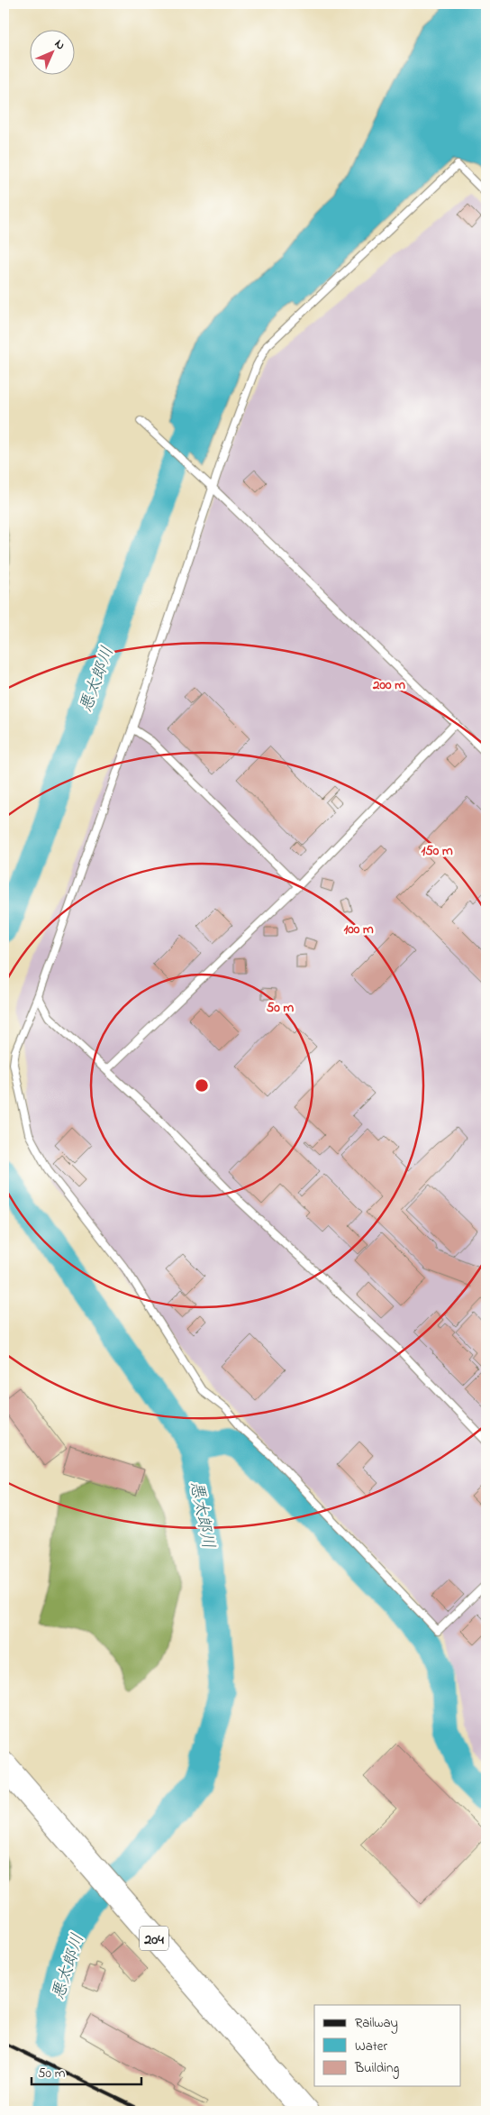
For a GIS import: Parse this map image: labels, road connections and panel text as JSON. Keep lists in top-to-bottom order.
{
  "streets": {
    "highway": ["204"]
  },
  "water": ["悪太郎川"],
  "legend": ["Railway", "Water", "Building"],
  "scale_bar": "50 m",
  "north": "top right",
  "rings": [
    "200 m",
    "150 m",
    "100 m",
    "50 m"
  ]
}
